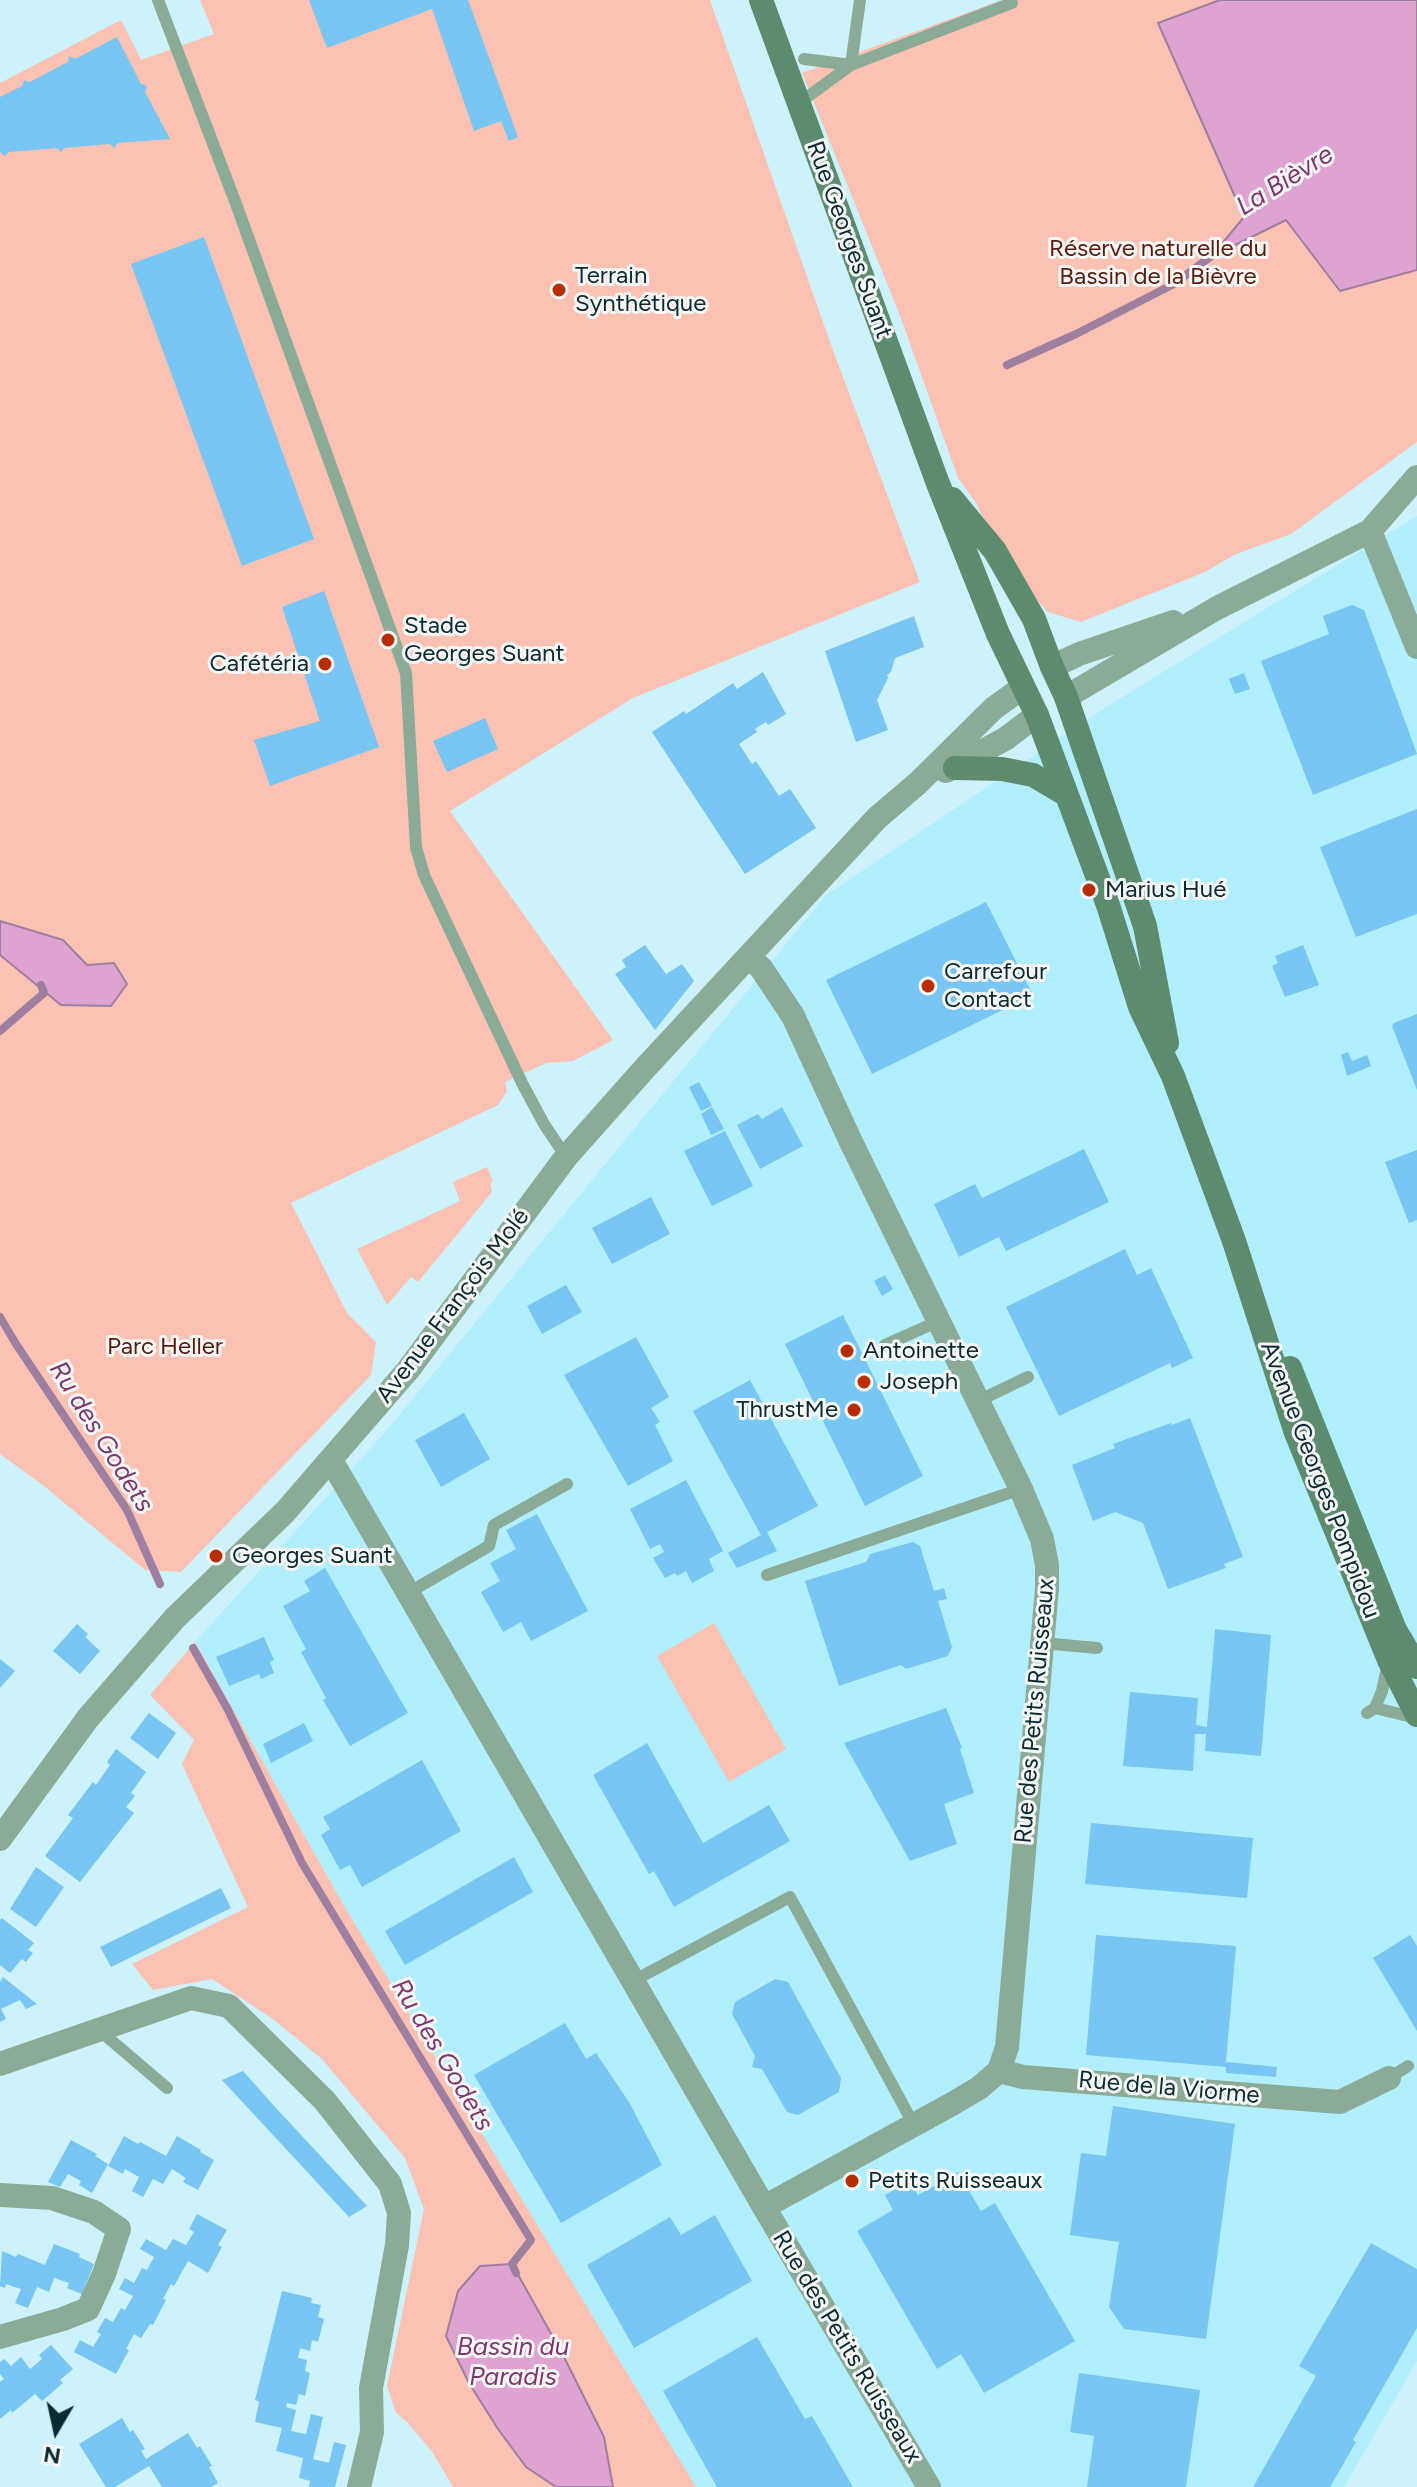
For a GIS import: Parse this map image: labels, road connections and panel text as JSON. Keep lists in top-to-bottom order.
{
  "streets": {
    "main road": ["Rue Georges Suant", "Avenue Georges Pompidou"],
    "street": ["Avenue François Molé", "Rue des Petits Ruisseaux", "Rue de la Viorme"]
  },
  "crossings": [
    ["Rue Georges Suant", "Avenue François Molé"],
    ["Rue Georges Suant", "Avenue Georges Pompidou"],
    ["Avenue François Molé", "Avenue Georges Pompidou"],
    ["Avenue François Molé", "Rue des Petits Ruisseaux"],
    ["Rue des Petits Ruisseaux", "Rue de la Viorme"]
  ],
  "water": ["La Bièvre", "Ru des Godets", "Bassin du Paradis"],
  "parks": ["Réserve naturelle du Bassin de la Bièvre", "Parc Heller"],
  "places": [
    "Terrain Synthétique",
    "Stade Georges Suant",
    "Cafétéria",
    "Marius Hué",
    "Carrefour Contact",
    "Antoinette",
    "Joseph",
    "ThrustMe",
    "Georges Suant",
    "Petits Ruisseaux"
  ],
  "north": "bottom"
}
